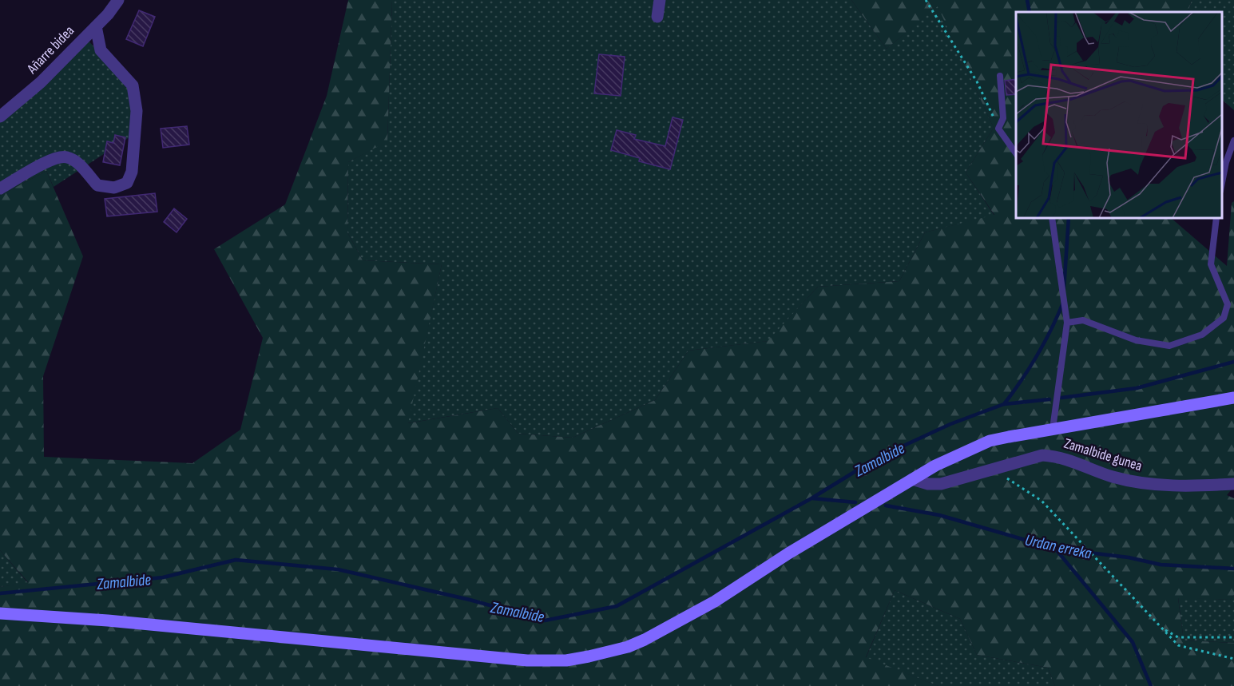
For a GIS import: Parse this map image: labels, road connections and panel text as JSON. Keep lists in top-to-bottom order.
{
  "streets": {
    "street": ["Añarre bidea", "Zamalbide gunea"]
  },
  "water": ["Zamalbide", "Urdan erreka"]
}
